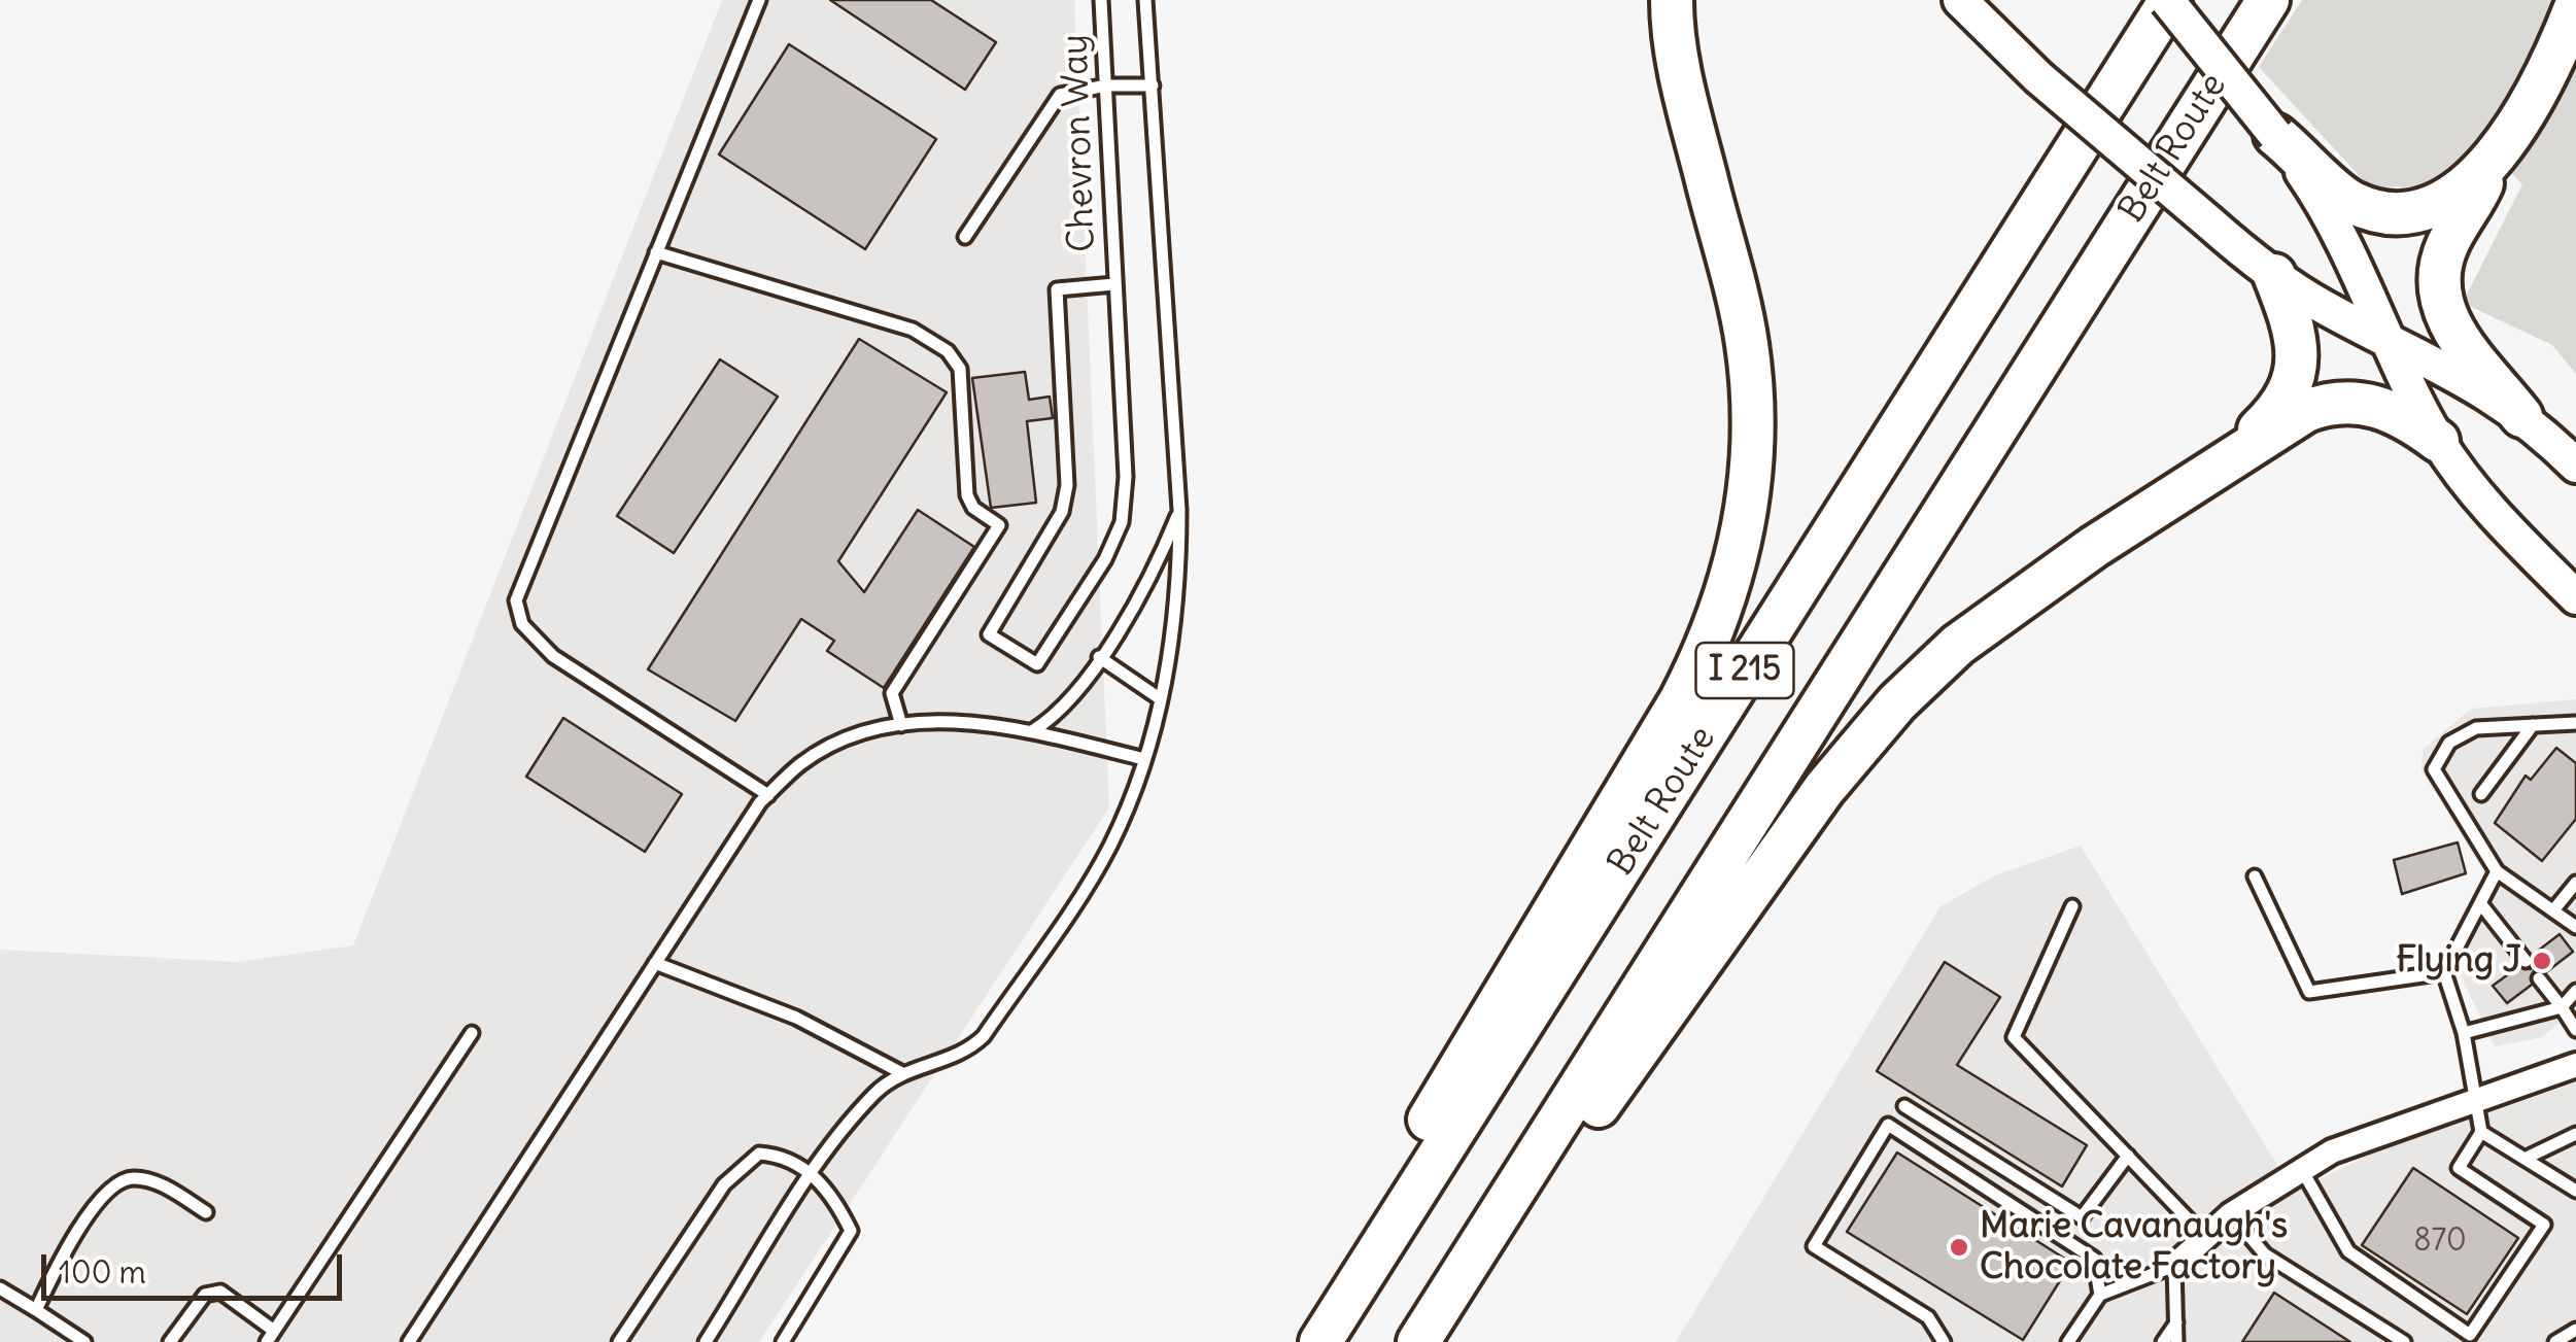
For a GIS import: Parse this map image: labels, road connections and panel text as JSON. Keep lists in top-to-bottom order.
{
  "streets": {
    "highway": ["Belt Route", "I 215"],
    "lane": ["Chevron Way"]
  },
  "places": ["Flying J", "Marie Cavanaugh's Chocolate Factory"],
  "house_numbers": ["870"],
  "scale_bar": "100 m"
}
